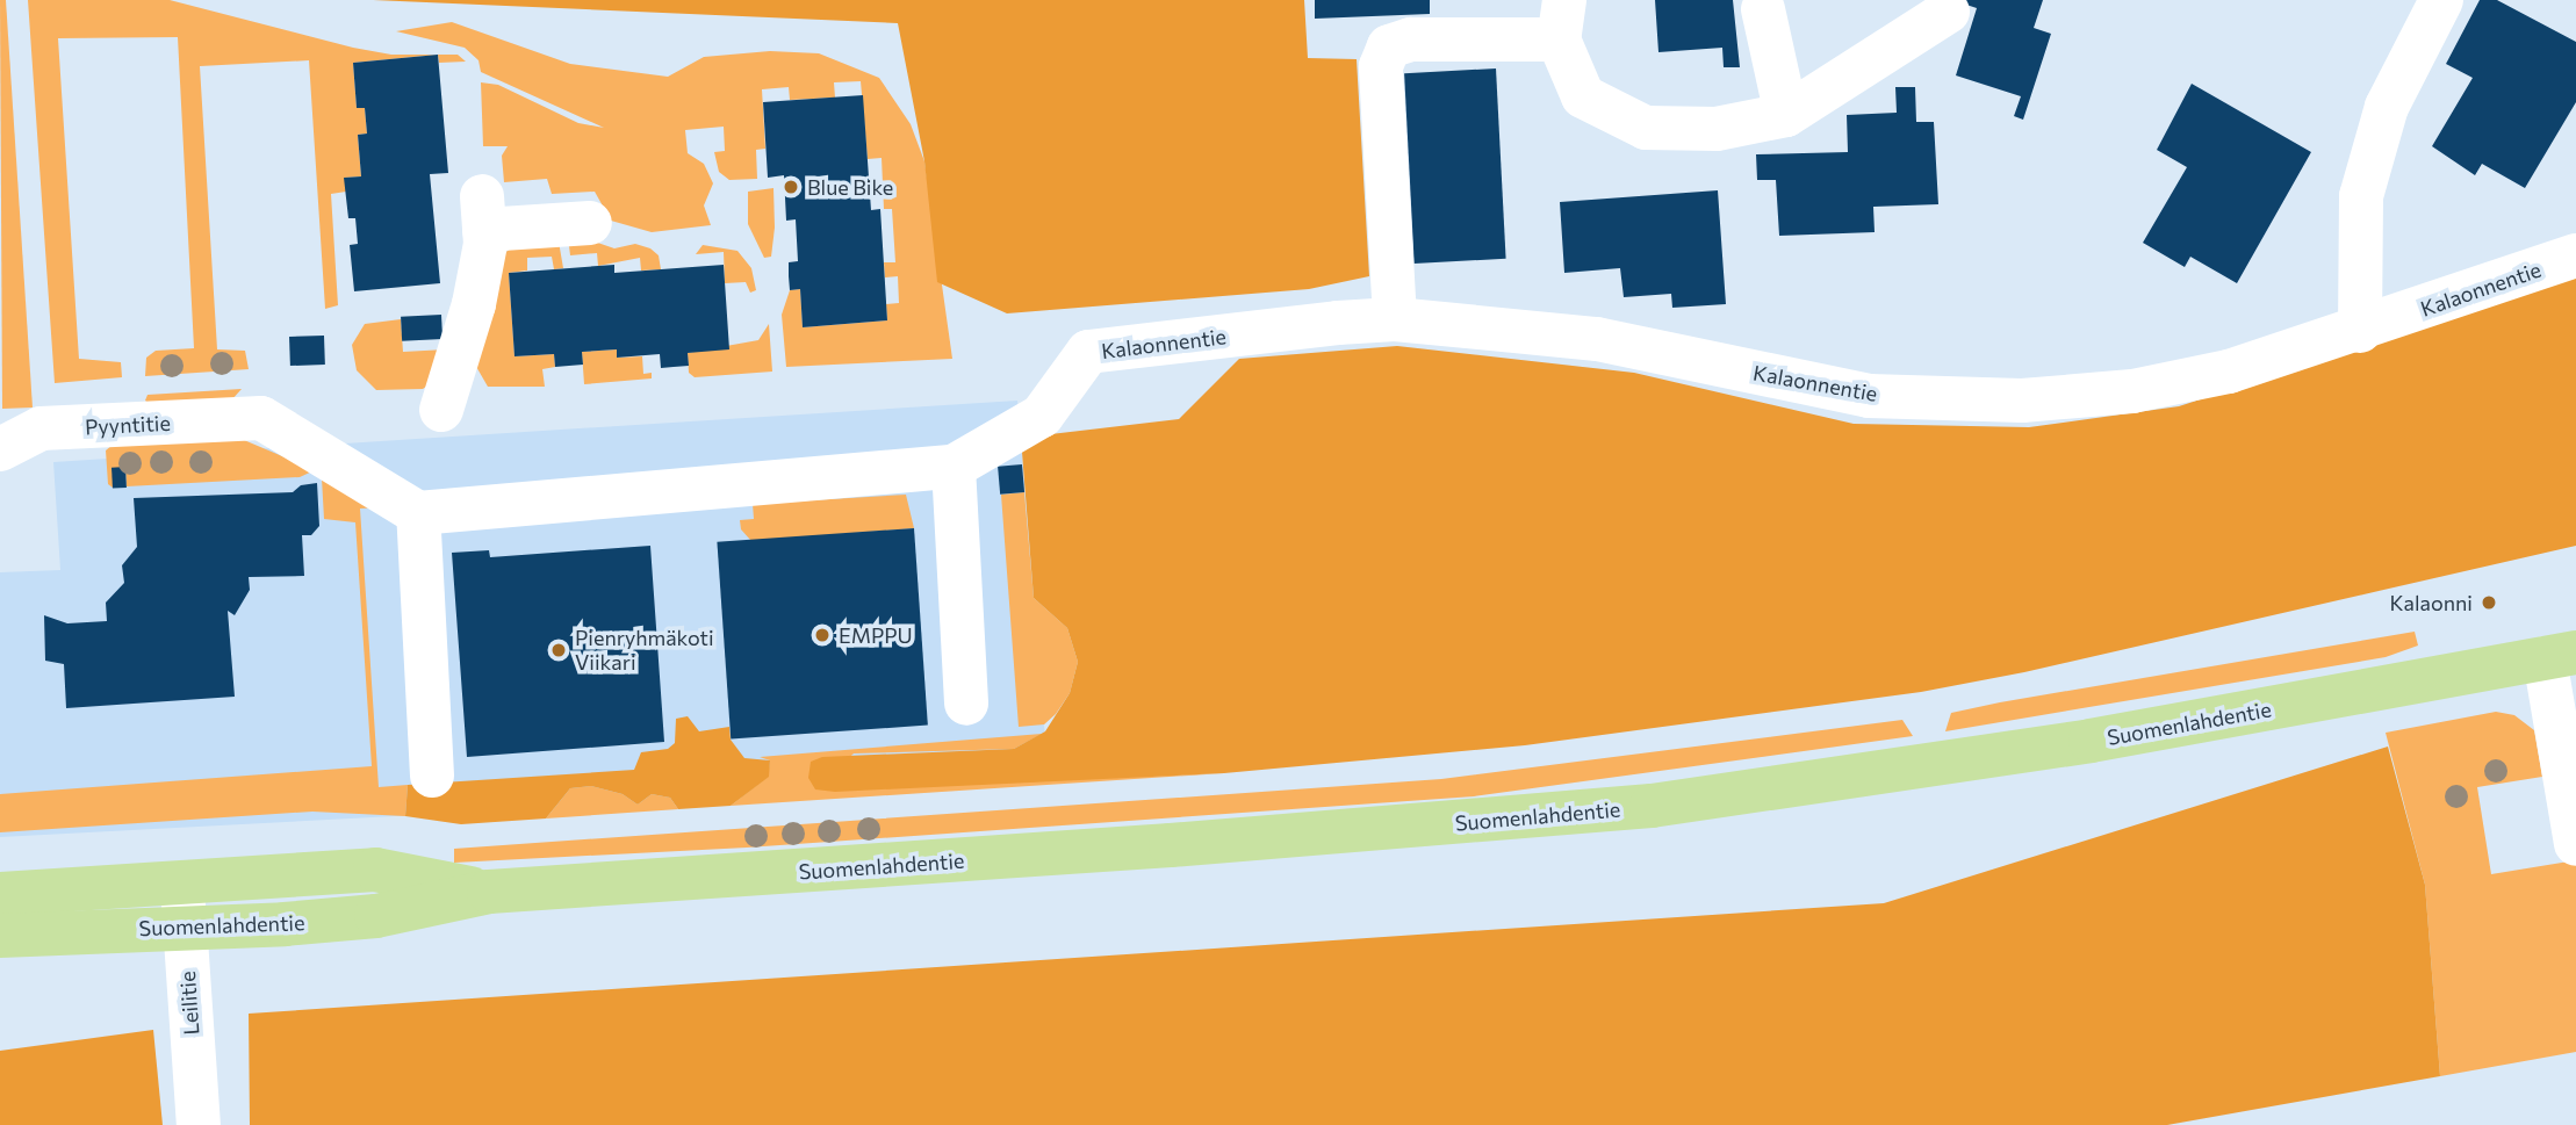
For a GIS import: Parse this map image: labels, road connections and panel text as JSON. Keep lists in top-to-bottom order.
{
  "streets": {
    "main road": ["Suomenlahdentie"],
    "street": ["Kalaonnentie", "Pyyntitie", "Leilitie"]
  },
  "crossings": [
    ["Suomenlahdentie", "Leilitie"]
  ],
  "places": [
    "Blue Bike",
    "Kalaonni",
    "EMPPU",
    "Pienryhmäkoti Viikari"
  ]
}
